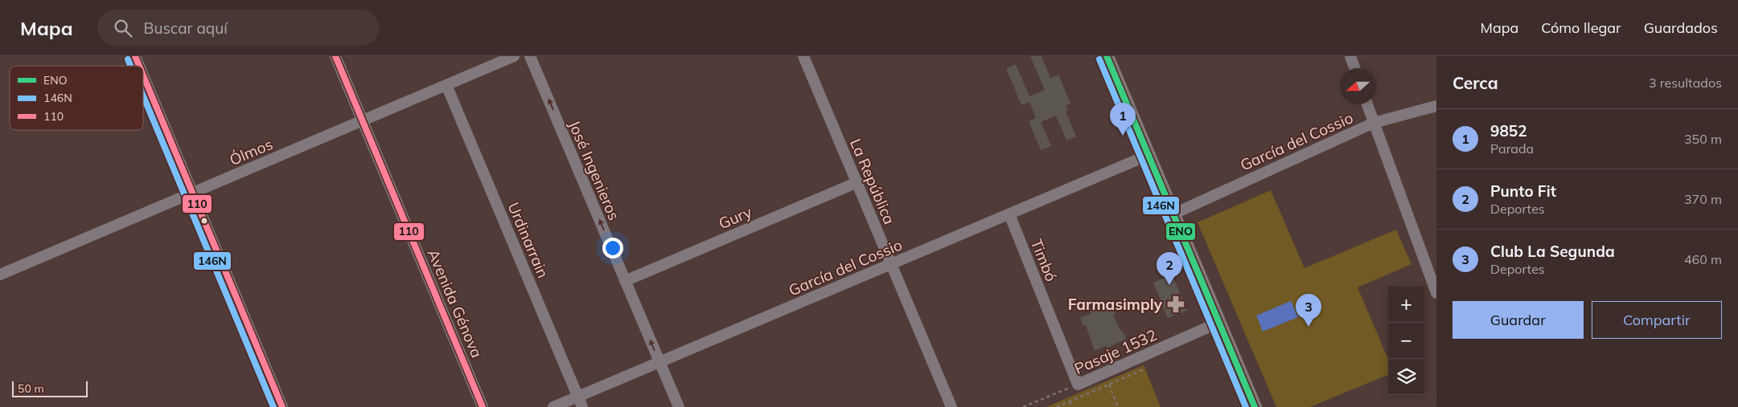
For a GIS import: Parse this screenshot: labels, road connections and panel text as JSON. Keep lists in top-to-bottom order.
{
  "streets": {
    "street": [
      "García del Cossio",
      "Ólmos",
      "José Ingenieros",
      "La República",
      "Gury",
      "Urdinarrain",
      "Timbó",
      "Avenida Génova",
      "Pasaje 1532"
    ]
  },
  "crossings": [
    ["García del Cossio", "José Ingenieros"],
    ["García del Cossio", "La República"],
    ["García del Cossio", "Urdinarrain"],
    ["García del Cossio", "Timbó"],
    ["Ólmos", "Urdinarrain"],
    ["Ólmos", "Avenida Génova"],
    ["José Ingenieros", "Gury"],
    ["La República", "Gury"],
    ["Timbó", "Pasaje 1532"]
  ],
  "one_way": ["José Ingenieros"],
  "places": {
    "pharmacy": ["Farmasimply"]
  },
  "lines": ["transit line ENO", "transit line 110", "transit line 146N"],
  "legend": ["ENO", "146N", "110"],
  "scale_bar": "50 m",
  "north": "left",
  "page": {
    "header": "Mapa",
    "search": "Buscar aquí",
    "nav": ["Mapa", "Cómo llegar", "Guardados"],
    "heading": ["Cerca", "3 resultados"],
    "pins": ["1", "2", "3"],
    "list": [
      {
        "mark": "1",
        "name": "9852",
        "note": "Parada",
        "value": "350 m"
      },
      {
        "mark": "2",
        "name": "Punto Fit",
        "note": "Deportes",
        "value": "370 m"
      },
      {
        "mark": "3",
        "name": "Club La Segunda",
        "note": "Deportes",
        "value": "460 m"
      }
    ],
    "map_buttons": ["+", "−"],
    "buttons": ["Guardar", "Compartir"],
    "scale": "50 m"
  }
}
